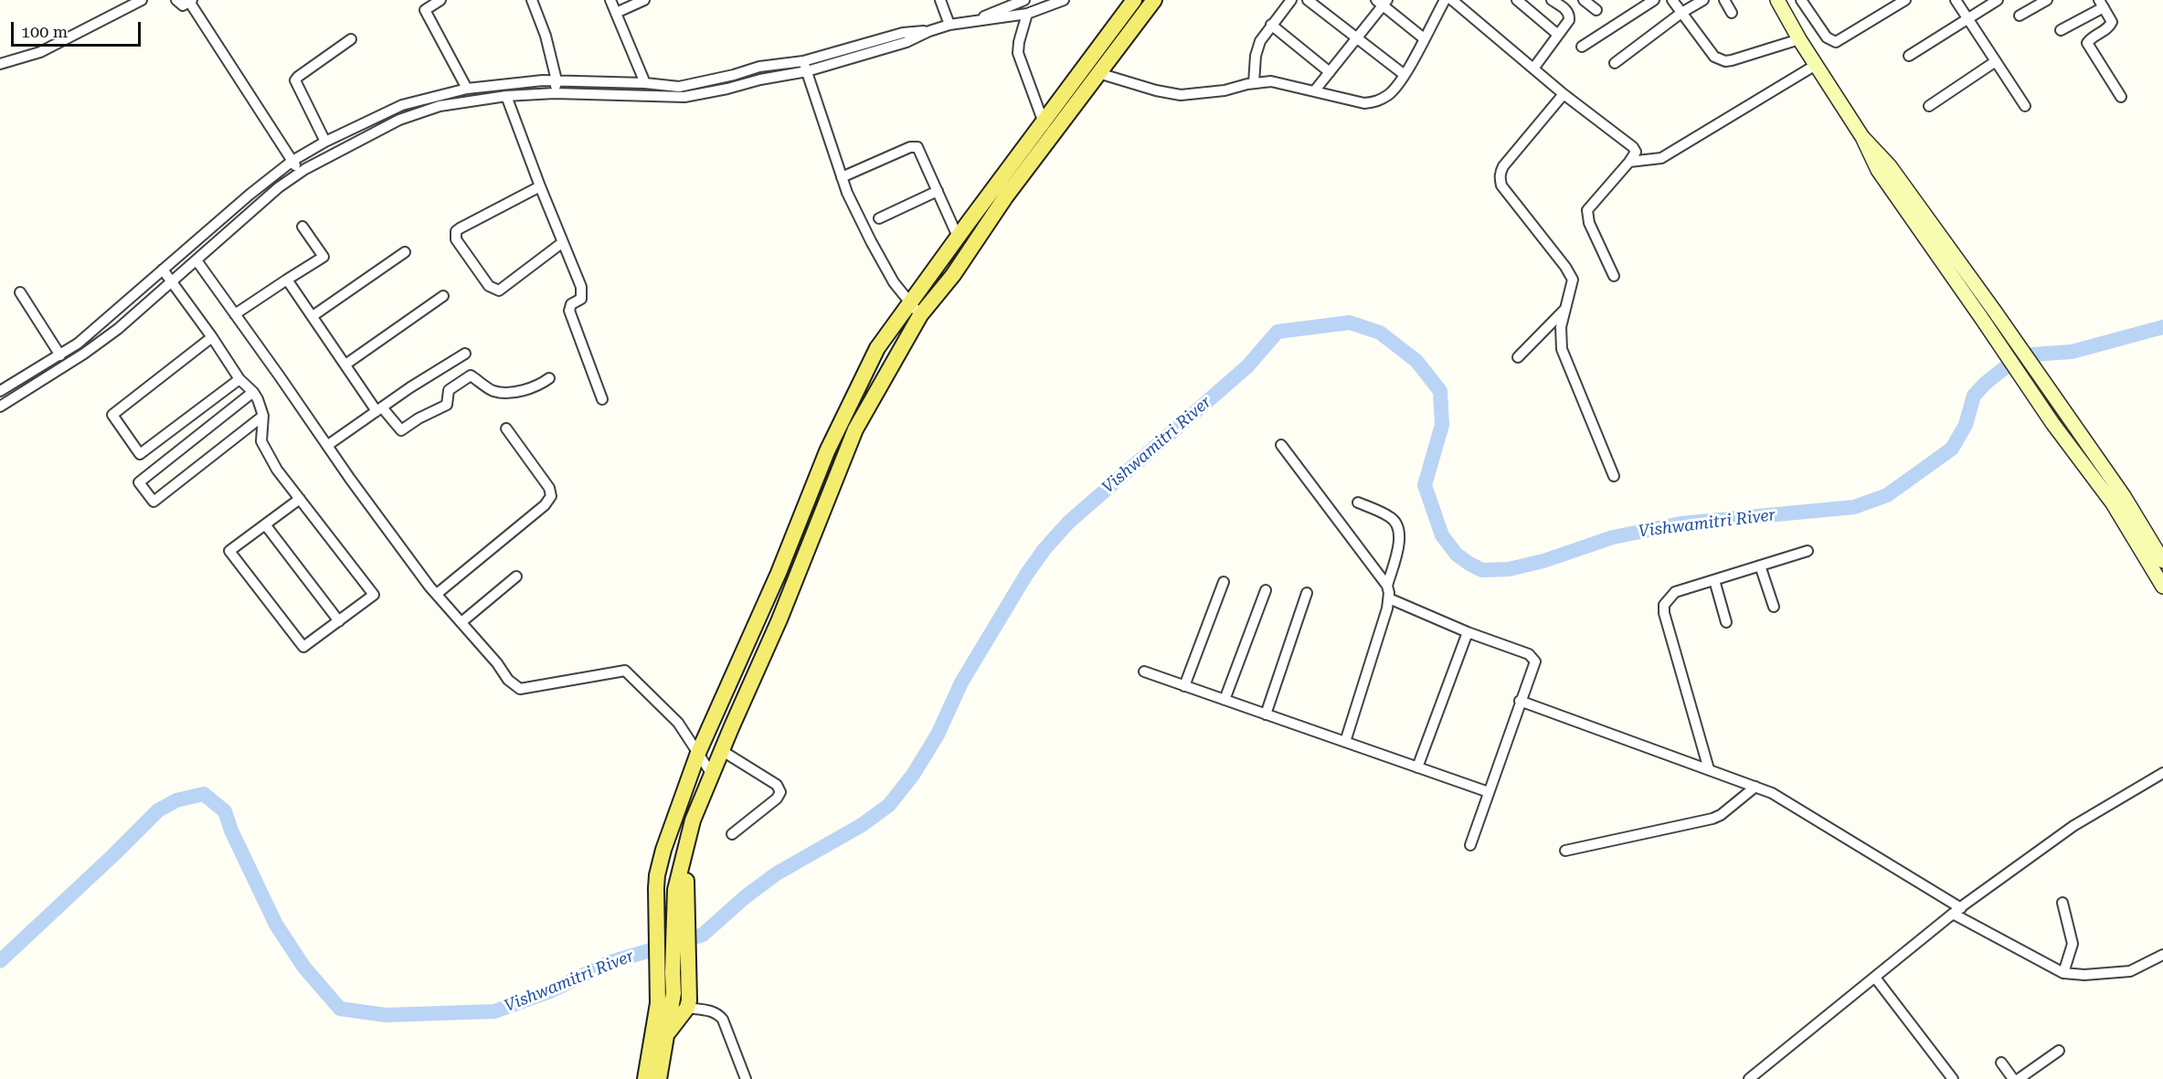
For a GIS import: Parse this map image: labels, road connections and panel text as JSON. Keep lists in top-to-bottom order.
{
  "water": ["Vishwamitri River"],
  "scale_bar": "100 m"
}
